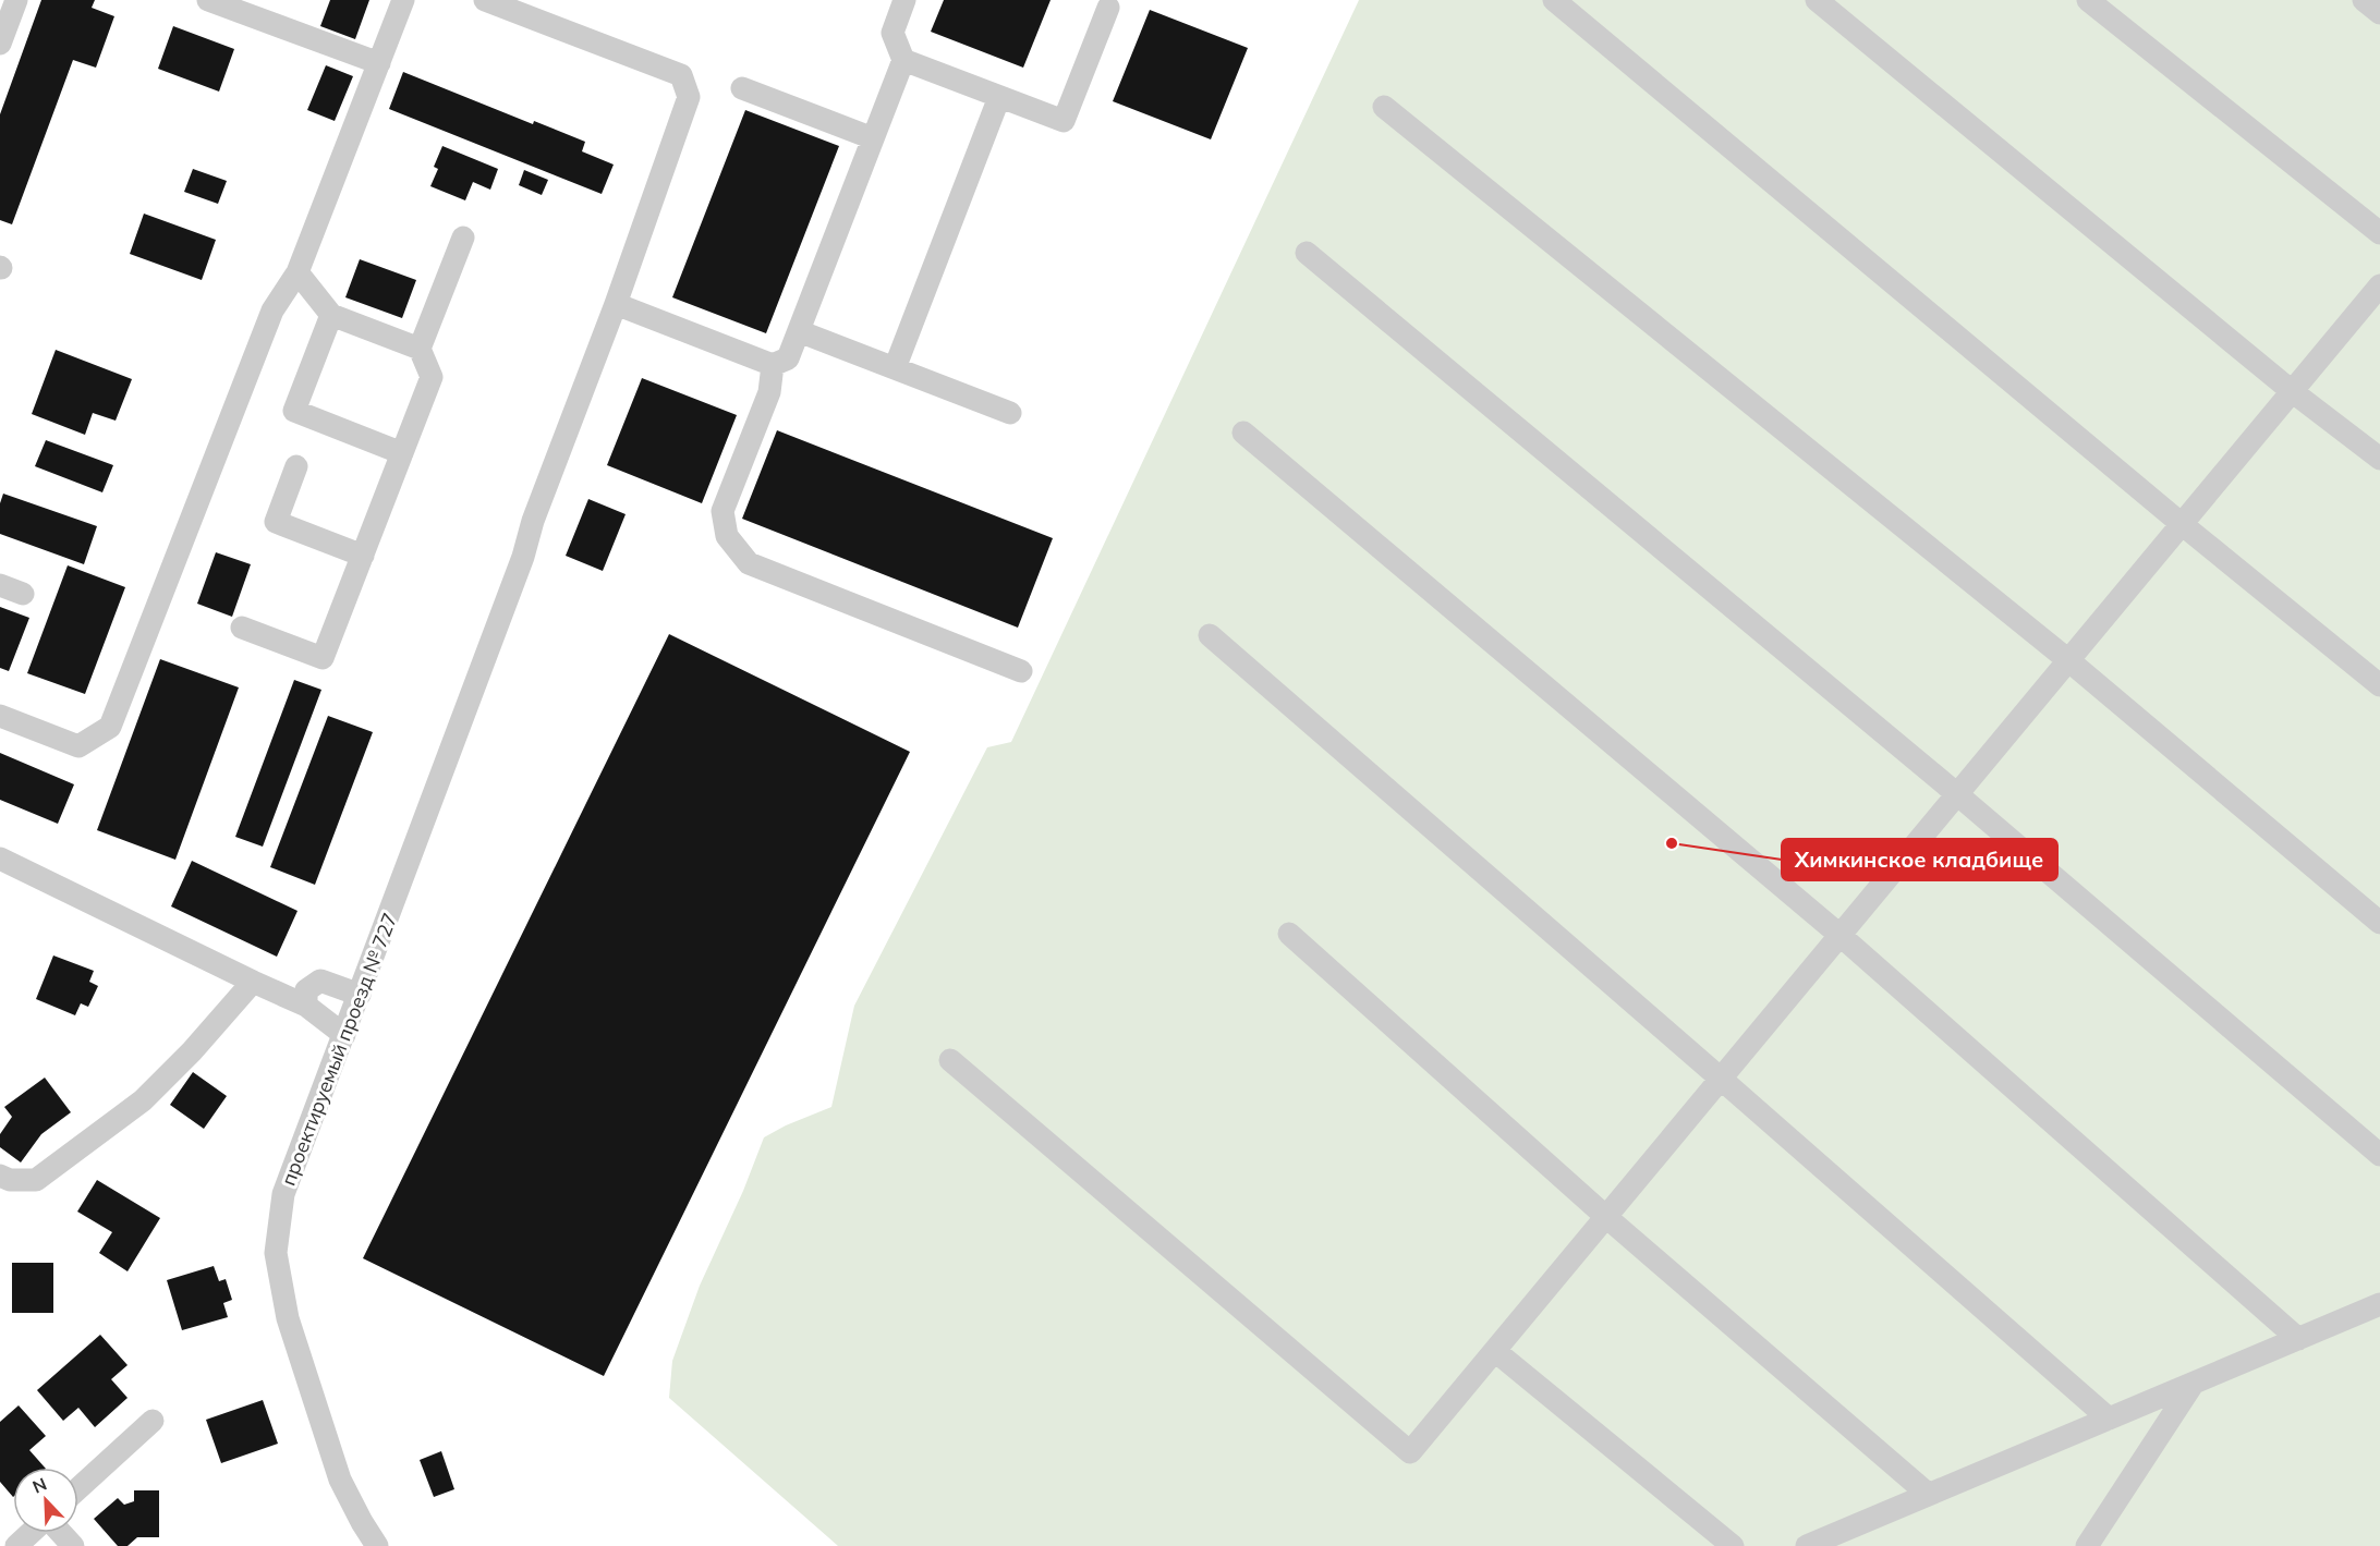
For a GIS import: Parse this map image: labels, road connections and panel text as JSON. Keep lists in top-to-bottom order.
{
  "streets": {
    "street": ["проектируемый проезд № 727"]
  },
  "places": ["Химкинское кладбище"],
  "north": "top left"
}
